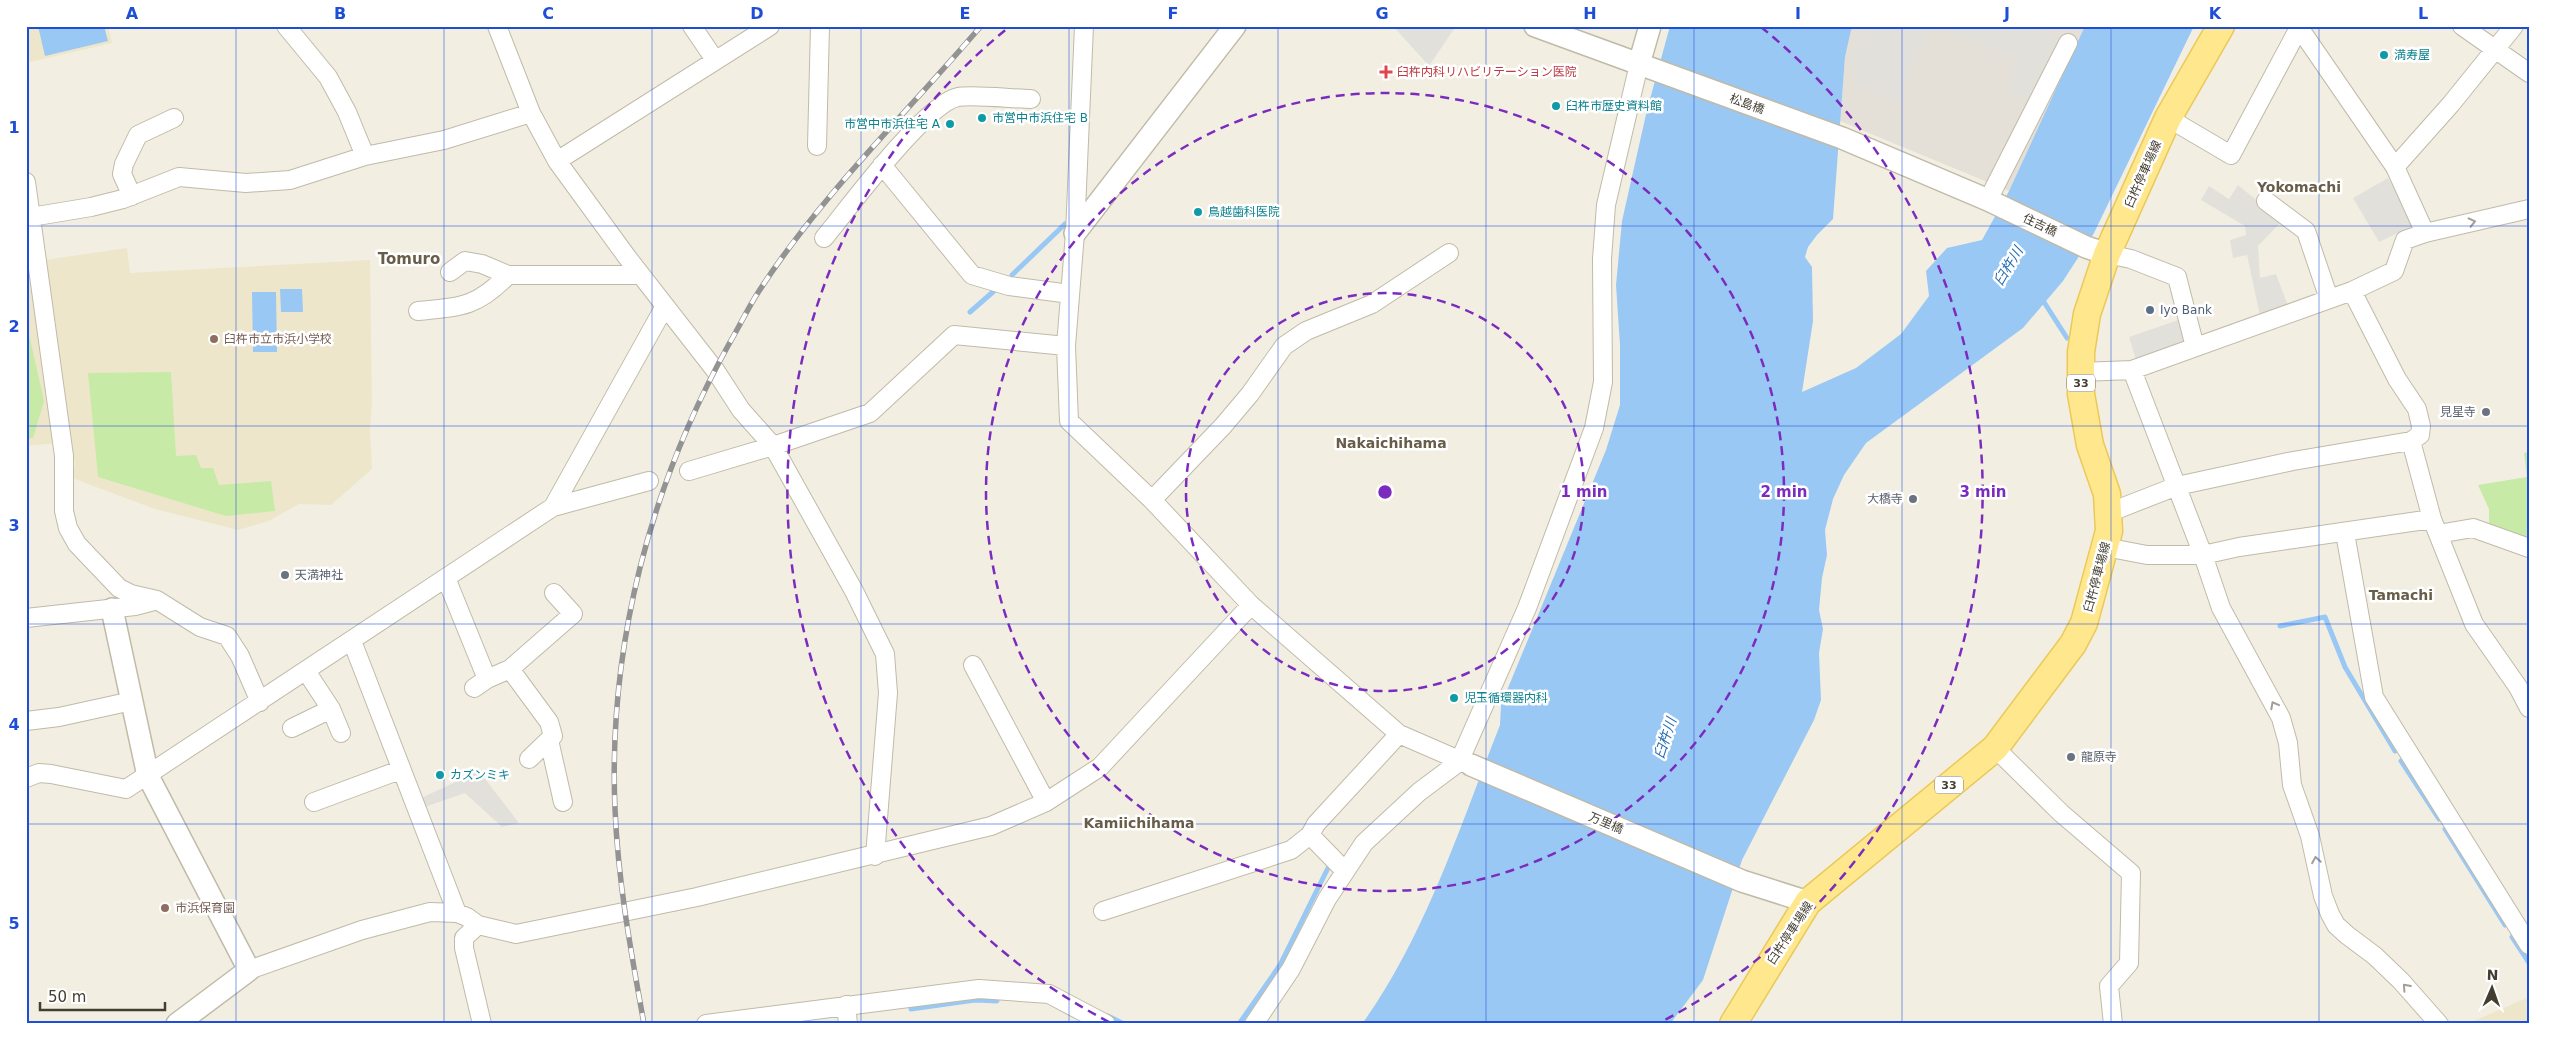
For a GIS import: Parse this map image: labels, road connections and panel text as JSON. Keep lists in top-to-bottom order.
{
  "streets": {
    "main road": ["臼杵停車場線", "33"],
    "street": ["松島橋", "住吉橋", "万里橋"]
  },
  "crossings": [
    ["松島橋", "住吉橋"],
    ["臼杵停車場線", "住吉橋"],
    ["臼杵停車場線", "万里橋"]
  ],
  "districts": [
    "Yokomachi",
    "Tomuro",
    "Nakaichihama",
    "Tamachi",
    "Kamiichihama"
  ],
  "water": ["臼杵川"],
  "places": {
    "other": [
      "満寿屋",
      "臼杵市歴史資料館",
      "市営中市浜住宅 B",
      "市営中市浜住宅 A",
      "鳥越歯科医院",
      "Iyo Bank",
      "臼杵市立市浜小学校",
      "見星寺",
      "大橋寺",
      "天満神社",
      "児玉循環器内科",
      "龍原寺",
      "カズンミキ",
      "市浜保育園"
    ],
    "health": ["臼杵内科リハビリテーション医院"]
  },
  "scale_bar": "50 m",
  "north": "top",
  "grid": {
    "columns": [
      "A",
      "B",
      "C",
      "D",
      "E",
      "F",
      "G",
      "H",
      "I",
      "J",
      "K",
      "L"
    ],
    "rows": [
      "1",
      "2",
      "3",
      "4",
      "5"
    ]
  },
  "rings": ["1 min", "2 min", "3 min"]
}
